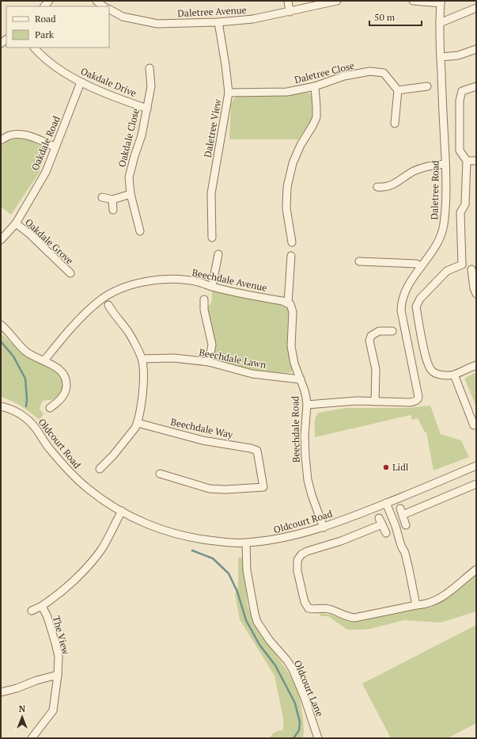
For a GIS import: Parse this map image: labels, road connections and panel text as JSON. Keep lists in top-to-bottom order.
{
  "streets": {
    "street": [
      "Daletree Avenue",
      "Daletree Close",
      "Oakdale Drive",
      "Daletree View",
      "Oakdale Close",
      "Oakdale Road",
      "Daletree Road",
      "Oakdale Grove",
      "Beechdale Avenue",
      "Beechdale Lawn",
      "Beechdale Way",
      "Beechdale Road",
      "Oldcourt Road",
      "The View",
      "Oldcourt Lane"
    ]
  },
  "crossings": [
    ["Daletree Avenue", "Daletree View"],
    ["Daletree Close", "Daletree View"],
    ["Oakdale Drive", "Oakdale Close"],
    ["Oakdale Drive", "Oakdale Road"],
    ["Oakdale Road", "Oakdale Grove"],
    ["Beechdale Avenue", "Beechdale Road"],
    ["Beechdale Lawn", "Beechdale Road"],
    ["Beechdale Road", "Oldcourt Road"],
    ["Oldcourt Road", "The View"],
    ["Oldcourt Road", "Oldcourt Lane"]
  ],
  "places": ["Lidl"],
  "legend": ["Road", "Park"],
  "scale_bar": "50 m",
  "north": "top"
}
